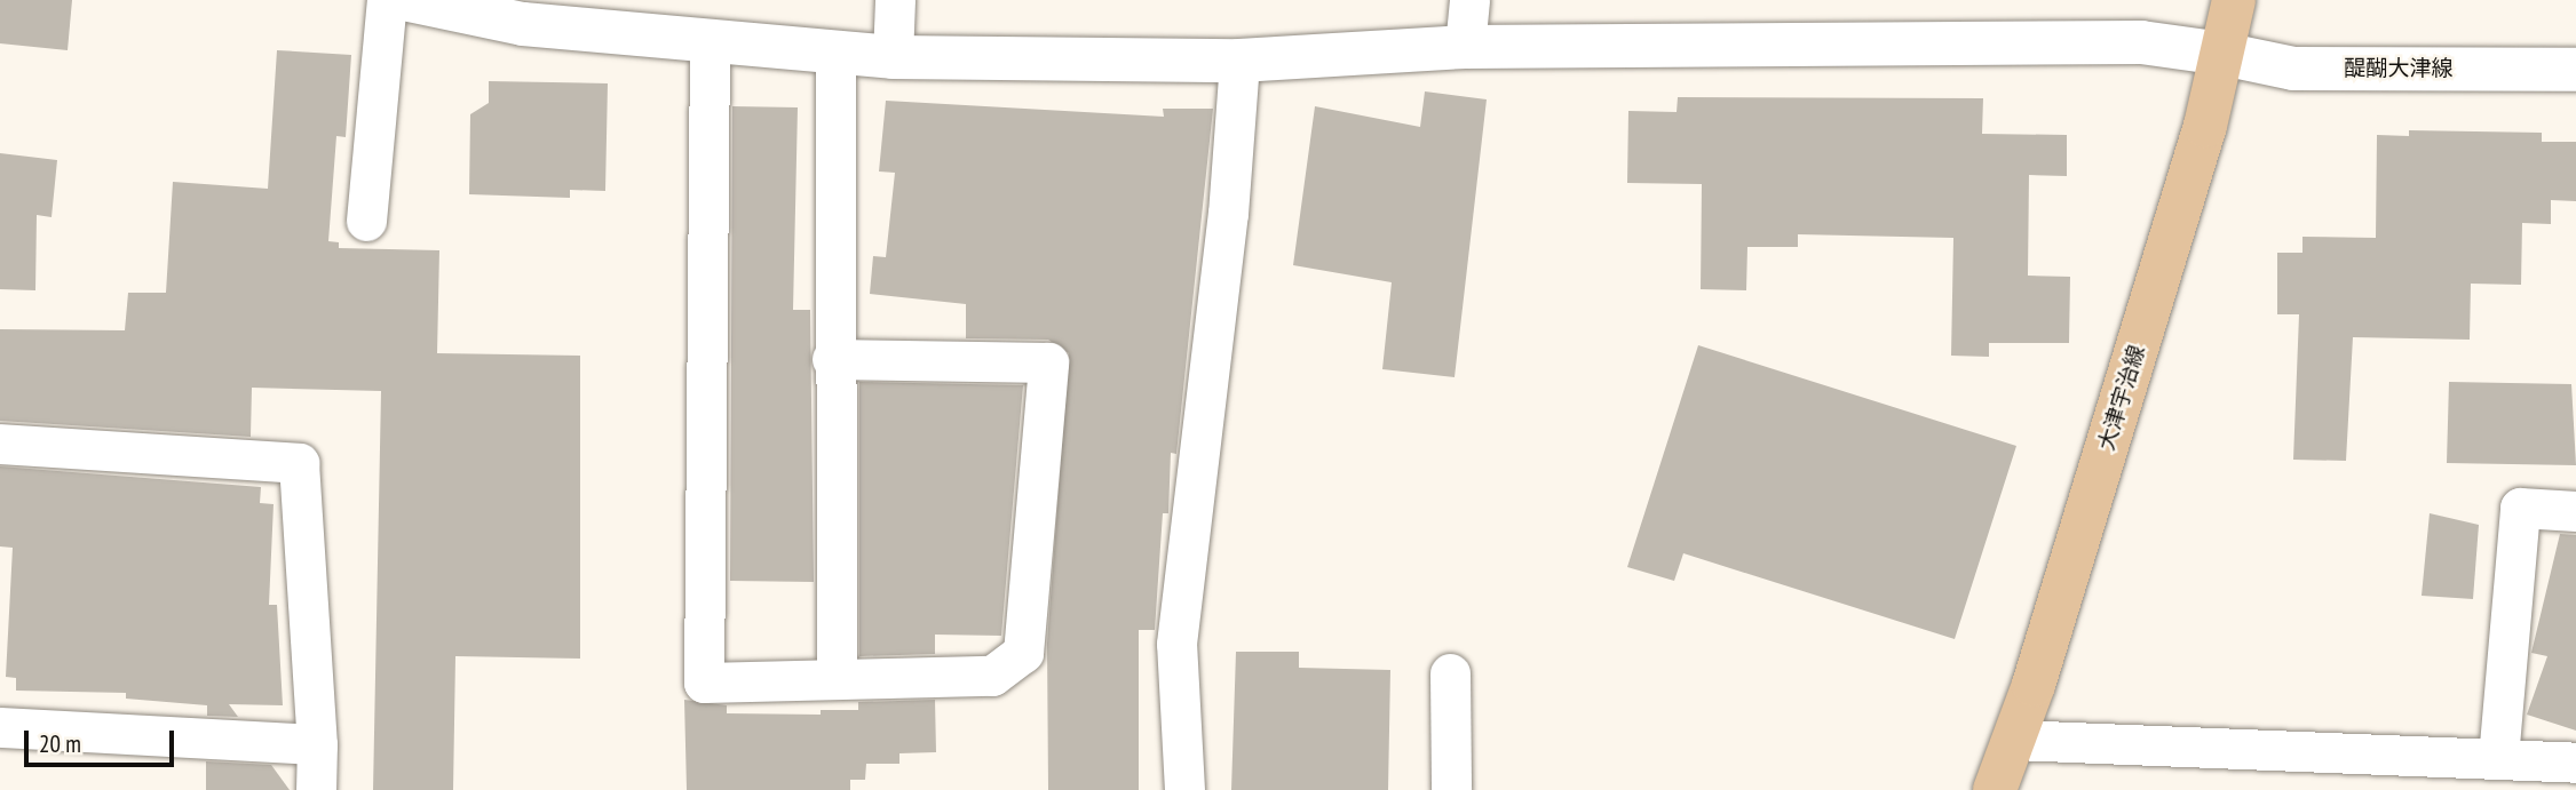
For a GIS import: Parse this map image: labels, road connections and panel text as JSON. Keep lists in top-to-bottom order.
{
  "streets": {
    "main road": ["大津宇治線"],
    "street": ["醍醐大津線"]
  },
  "crossings": [
    ["醍醐大津線", "大津宇治線"]
  ],
  "scale_bar": "20 m"
}
